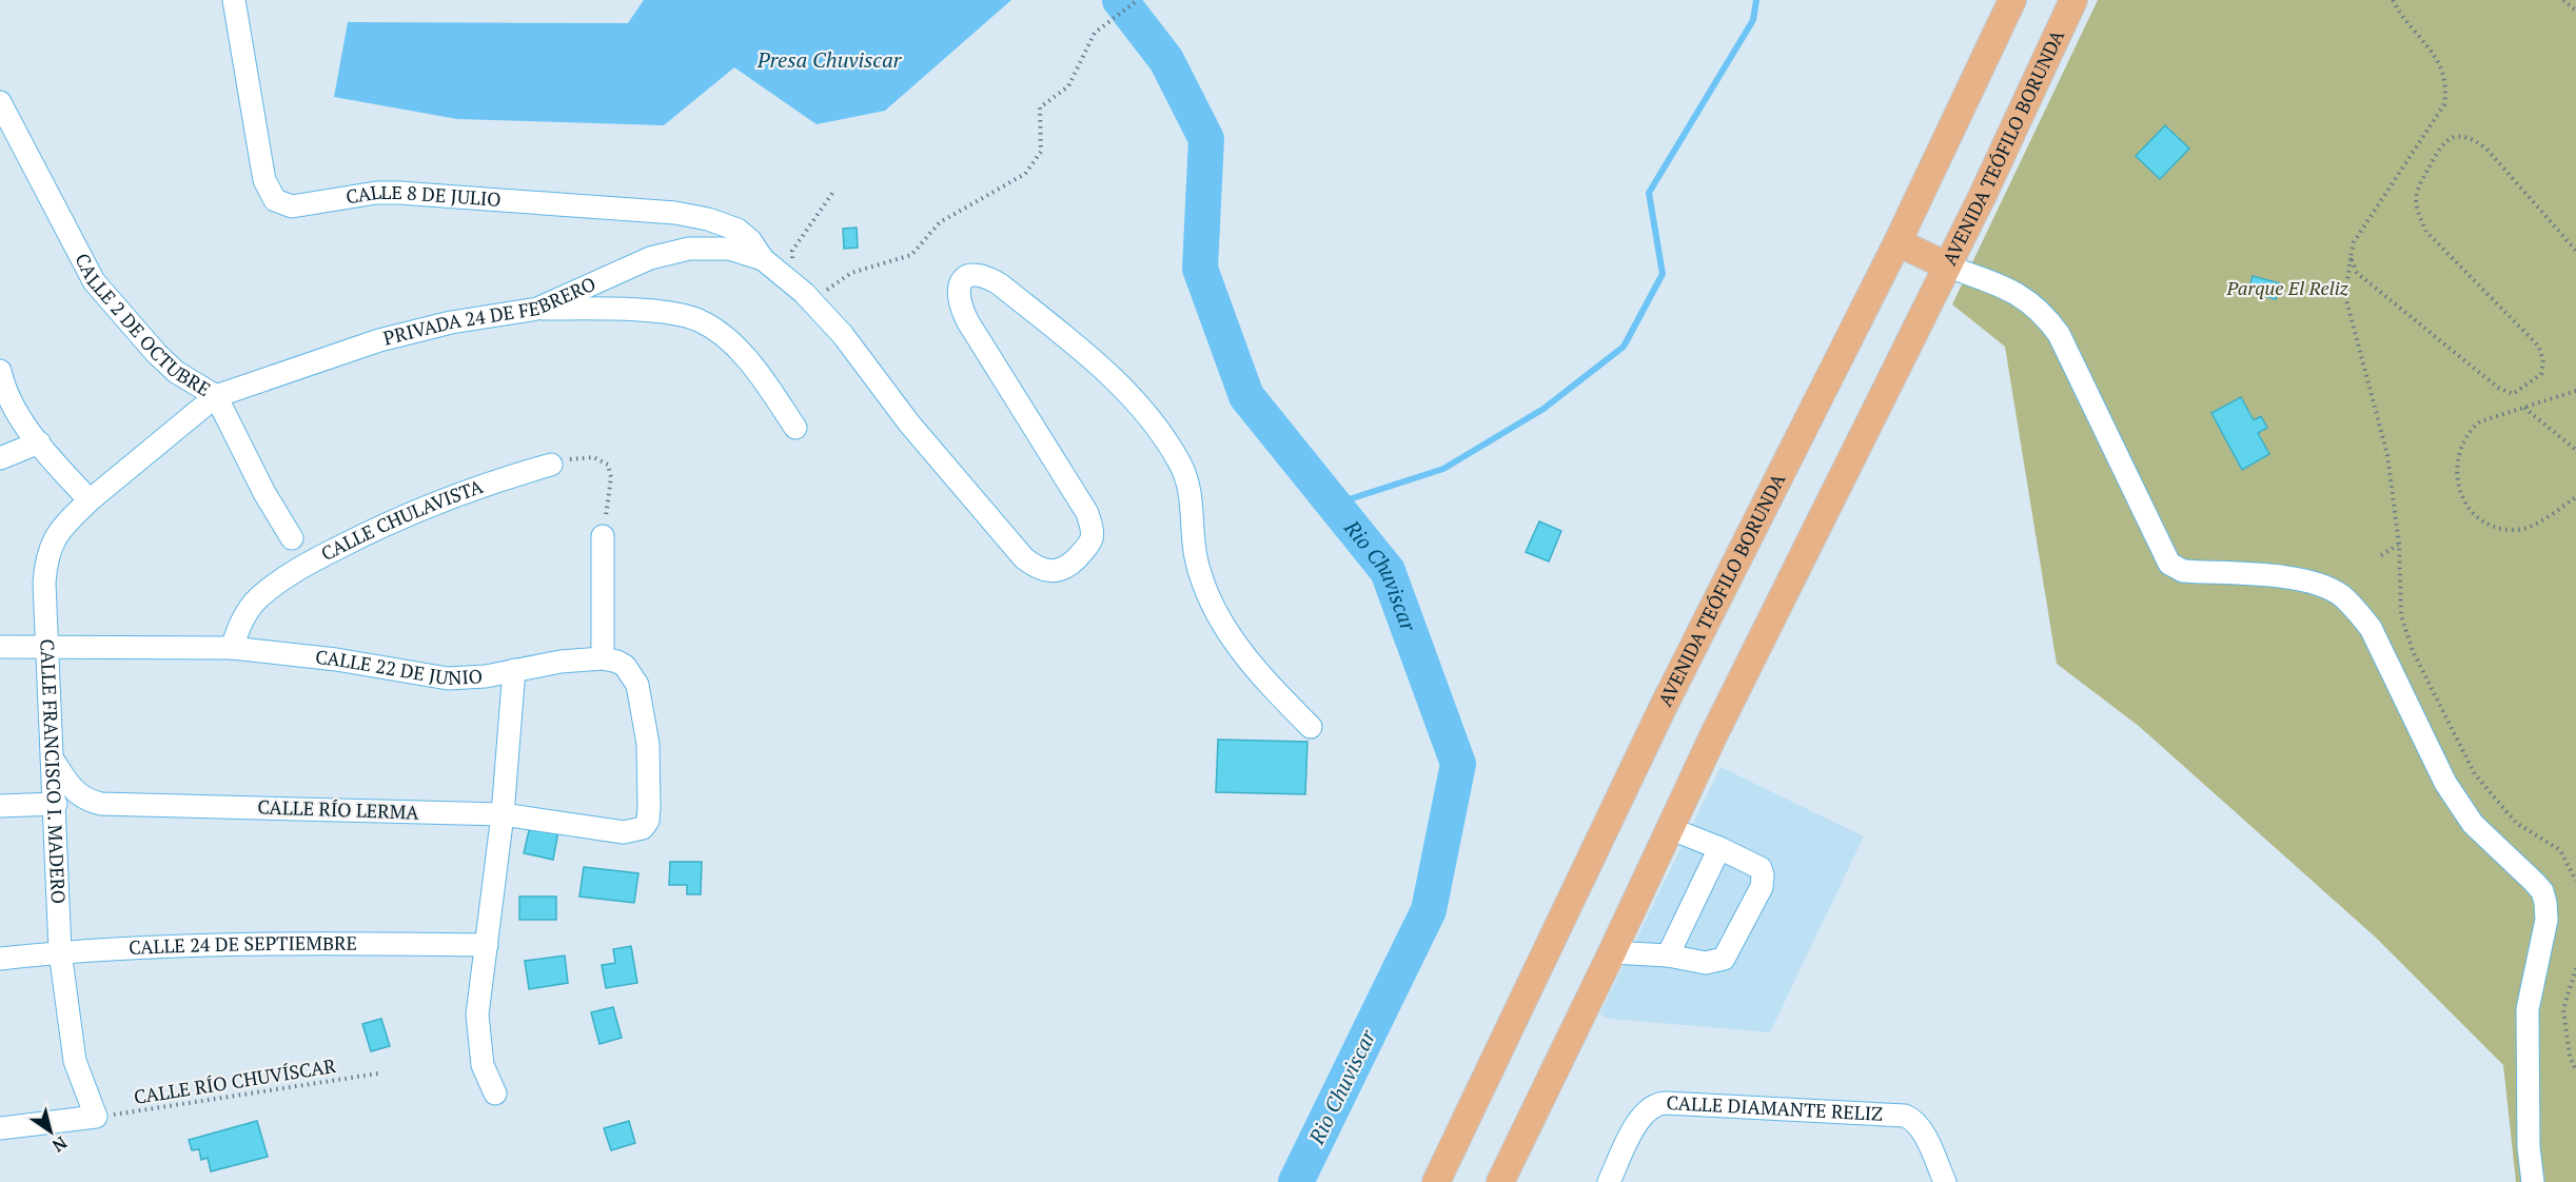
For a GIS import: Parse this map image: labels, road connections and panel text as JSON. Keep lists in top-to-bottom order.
{
  "streets": {
    "main road": ["AVENIDA TEÓFILO BORUNDA"],
    "street": [
      "CALLE 8 DE JULIO",
      "PRIVADA 24 DE FEBRERO",
      "CALLE 2 DE OCTUBRE",
      "CALLE CHULAVISTA",
      "CALLE 22 DE JUNIO",
      "CALLE FRANCISCO I. MADERO",
      "CALLE RÍO LERMA",
      "CALLE 24 DE SEPTIEMBRE",
      "CALLE DIAMANTE RELIZ"
    ],
    "path": ["CALLE RÍO CHUVÍSCAR"]
  },
  "crossings": [
    ["CALLE 8 DE JULIO", "PRIVADA 24 DE FEBRERO"],
    ["PRIVADA 24 DE FEBRERO", "CALLE 2 DE OCTUBRE"],
    ["PRIVADA 24 DE FEBRERO", "CALLE FRANCISCO I. MADERO"],
    ["CALLE 2 DE OCTUBRE", "CALLE FRANCISCO I. MADERO"],
    ["CALLE CHULAVISTA", "CALLE 22 DE JUNIO"],
    ["CALLE 22 DE JUNIO", "CALLE FRANCISCO I. MADERO"],
    ["CALLE 22 DE JUNIO", "CALLE RÍO LERMA"],
    ["CALLE FRANCISCO I. MADERO", "CALLE RÍO LERMA"],
    ["CALLE FRANCISCO I. MADERO", "CALLE 24 DE SEPTIEMBRE"],
    ["CALLE FRANCISCO I. MADERO", "CALLE RÍO CHUVÍSCAR"]
  ],
  "water": ["Presa Chuviscar", "Rio Chuviscar"],
  "parks": ["Parque El Reliz"],
  "north": "bottom right"
}
